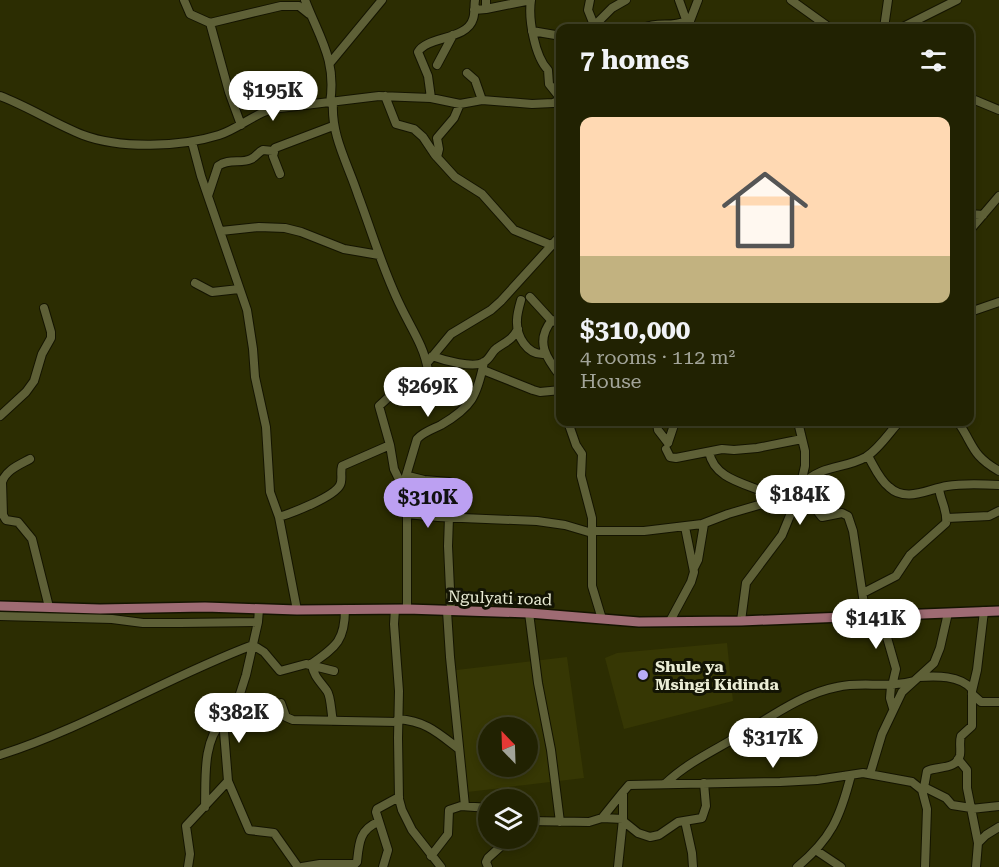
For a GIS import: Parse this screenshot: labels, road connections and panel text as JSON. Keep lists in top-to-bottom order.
{
  "streets": {
    "main road": ["Ngulyati road"]
  },
  "places": ["Shule ya Msingi Kidinda"],
  "north": "top left",
  "page": {
    "heading": "7 homes",
    "price": [
      "$195K",
      "$269K",
      "$184K",
      "$310K",
      "$141K",
      "$382K",
      "$317K"
    ],
    "list": [
      {
        "name": "$310,000",
        "note": "4 rooms · 112 m² · House"
      }
    ]
  }
}
